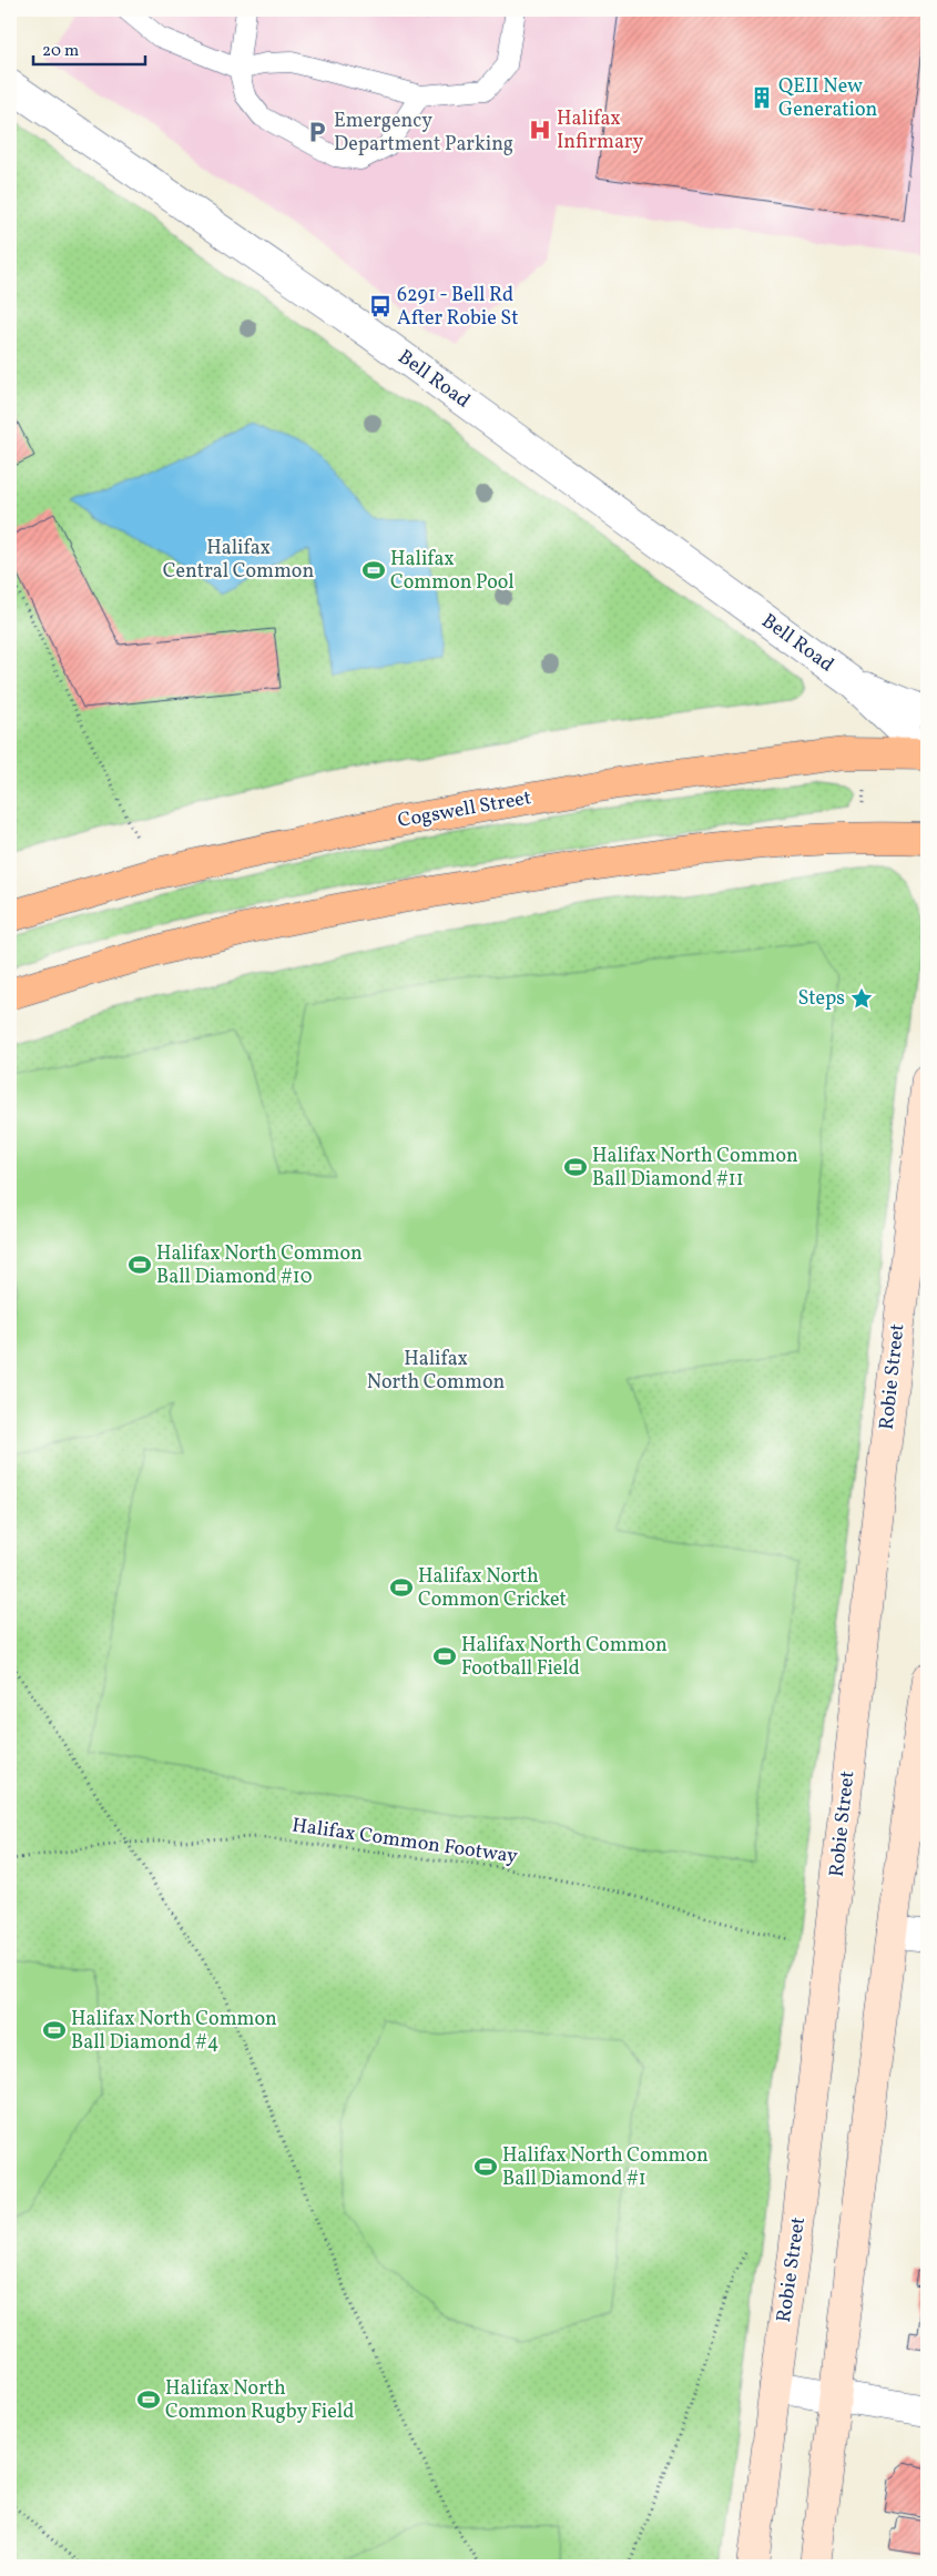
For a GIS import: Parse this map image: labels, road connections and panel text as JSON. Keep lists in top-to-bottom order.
{
  "streets": {
    "main road": ["Cogswell Street", "Robie Street"],
    "street": ["Bell Road"],
    "path": ["Halifax Common Footway"]
  },
  "crossings": [
    ["Bell Road", "Cogswell Street"]
  ],
  "parks": ["Halifax Central Common", "Halifax North Common"],
  "places": {
    "building": ["QEII New Generation"],
    "hospital": ["Halifax Infirmary"],
    "parking": ["Emergency Department Parking"],
    "bus stop": ["6291 - Bell Rd After Robie St"],
    "sports": [
      "Halifax Common Pool",
      "Halifax North Common Ball Diamond #11",
      "Halifax North Common Ball Diamond #10",
      "Halifax North Common Cricket",
      "Halifax North Common Football Field",
      "Halifax North Common Ball Diamond #4",
      "Halifax North Common Ball Diamond #1",
      "Halifax North Common Rugby Field"
    ],
    "place": ["Steps"]
  },
  "scale_bar": "20 m"
}
